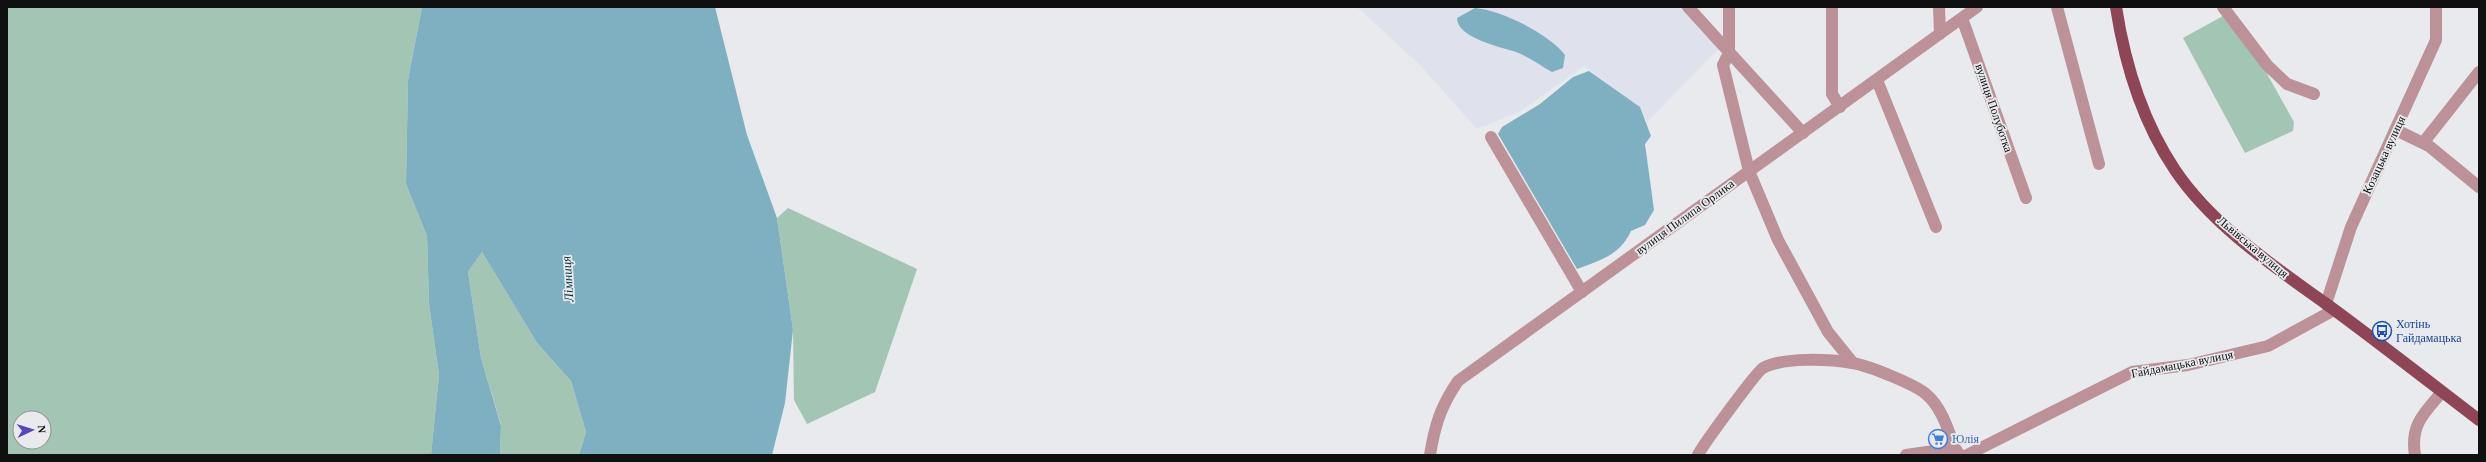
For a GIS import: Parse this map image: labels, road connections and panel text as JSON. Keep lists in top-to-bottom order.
{
  "streets": {
    "main road": ["Львівська вулиця"],
    "street": [
      "вулиця Полуботка",
      "Козацька вулиця",
      "вулиця Пилипа Орлика",
      "Гайдамацька вулиця"
    ]
  },
  "crossings": [
    ["вулиця Полуботка", "вулиця Пилипа Орлика"],
    ["Козацька вулиця", "Львівська вулиця"],
    ["Козацька вулиця", "Гайдамацька вулиця"],
    ["Львівська вулиця", "Гайдамацька вулиця"]
  ],
  "water": ["Лімниця"],
  "places": {
    "bus stop": ["Хотінь Гайдамацька"],
    "supermarket": ["Юлія"]
  },
  "north": "right"
}
